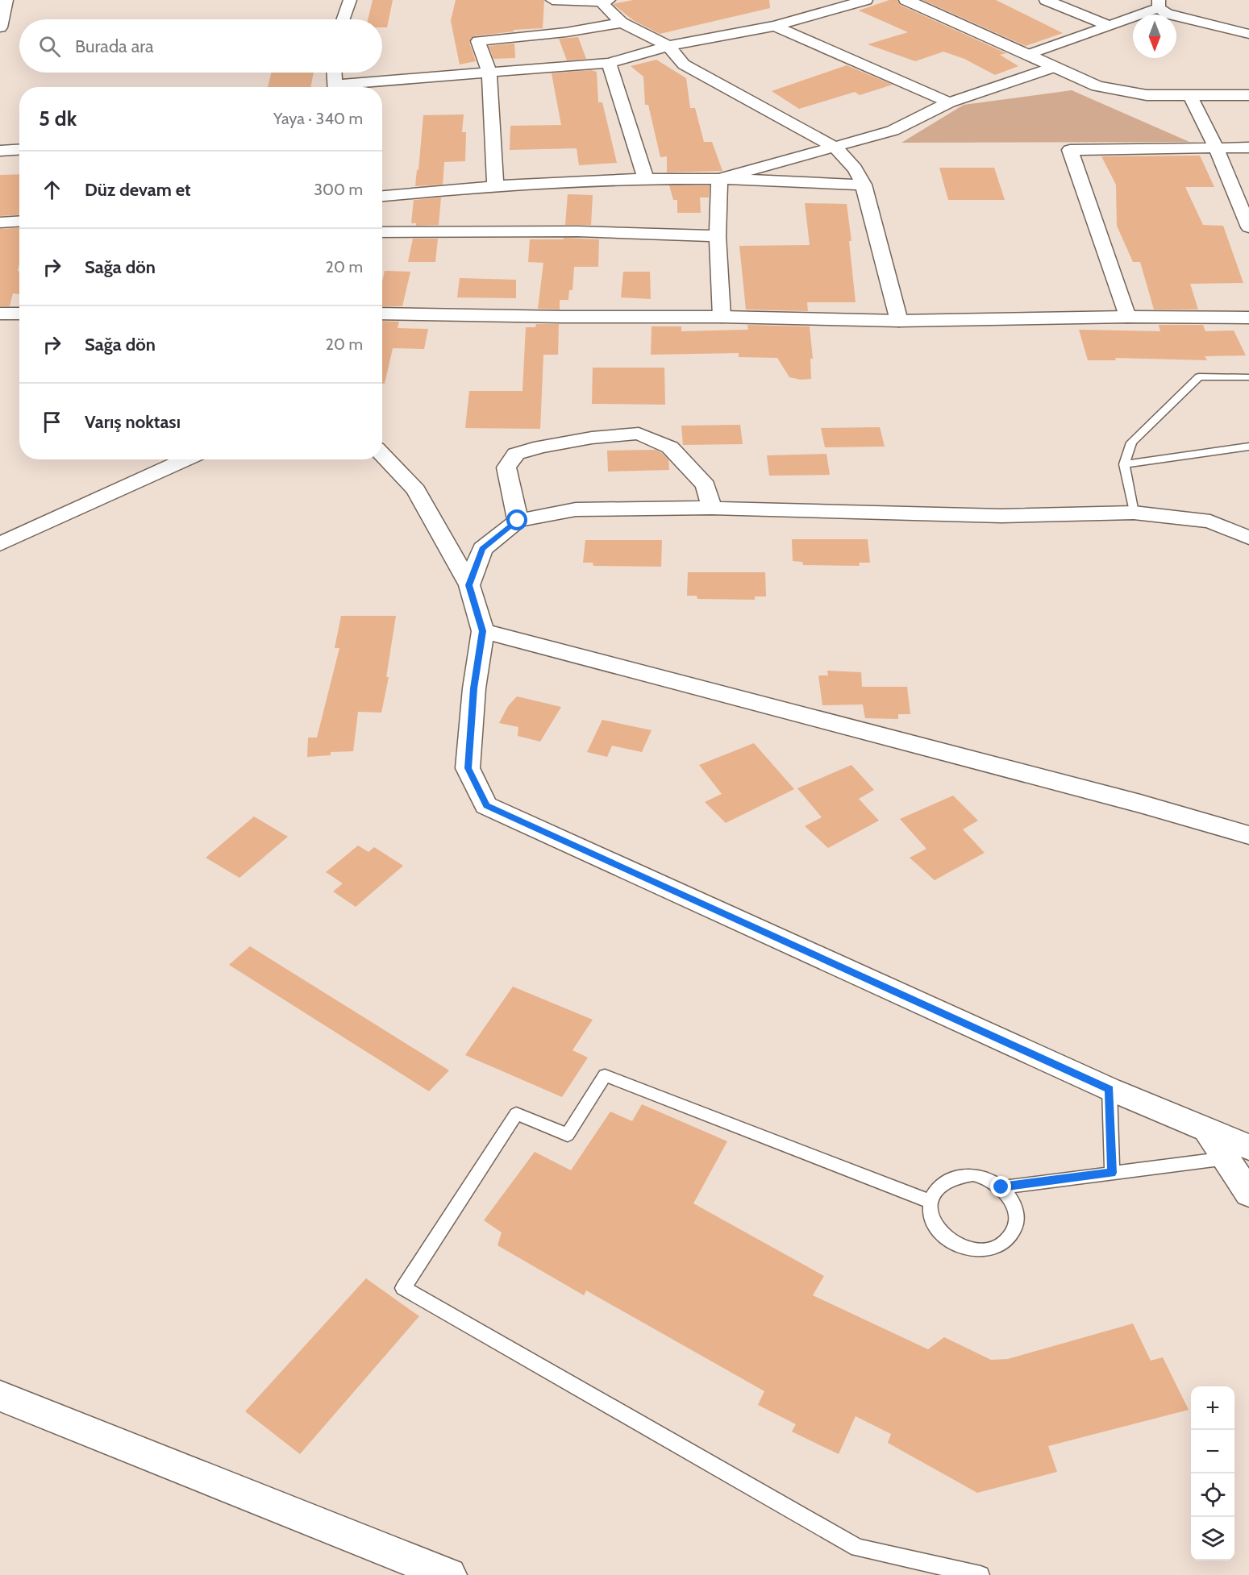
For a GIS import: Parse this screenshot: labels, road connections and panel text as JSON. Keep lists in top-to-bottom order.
{
  "north": "bottom",
  "page": {
    "search": "Burada ara",
    "heading": ["5 dk", "Yaya · 340 m"],
    "list": [
      ["Düz devam et", "300 m"],
      ["Sağa dön", "20 m"],
      ["Sağa dön", "20 m"],
      "Varış noktası"
    ],
    "map_buttons": ["+", "−"]
  }
}
